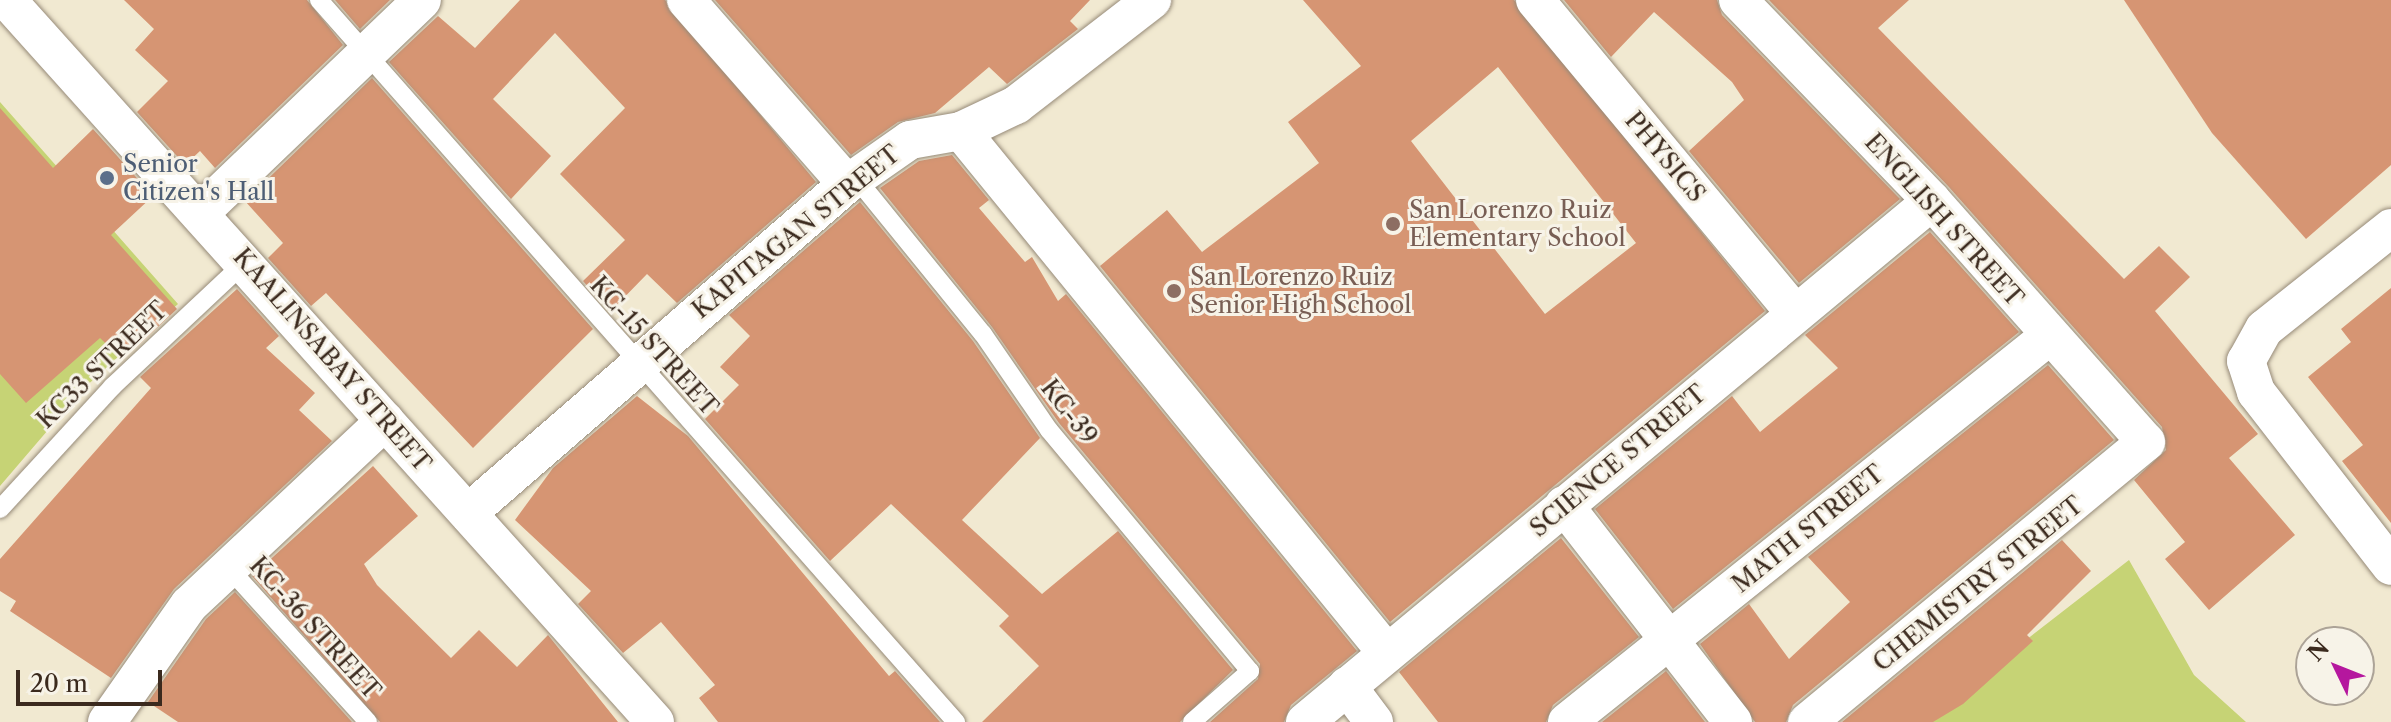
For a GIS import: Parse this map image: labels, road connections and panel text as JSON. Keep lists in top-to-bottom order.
{
  "streets": {
    "street": [
      "PHYSICS",
      "ENGLISH STREET",
      "KAPITAGAN STREET",
      "KAALINSABAY STREET",
      "SCIENCE STREET",
      "MATH STREET",
      "CHEMISTRY STREET"
    ],
    "lane": [
      "KC-15 STREET",
      "KC33 STREET",
      "KC-39",
      "KC-36 STREET"
    ]
  },
  "crossings": [
    ["PHYSICS", "SCIENCE STREET"],
    ["ENGLISH STREET", "SCIENCE STREET"],
    ["ENGLISH STREET", "MATH STREET"],
    ["ENGLISH STREET", "CHEMISTRY STREET"],
    ["KAPITAGAN STREET", "KC-15 STREET"],
    ["KAPITAGAN STREET", "KAALINSABAY STREET"],
    ["KAPITAGAN STREET", "KC-39"],
    ["KAALINSABAY STREET", "KC33 STREET"]
  ],
  "places": ["Senior Citizen's Hall", "San Lorenzo Ruiz Elementary School", "San Lorenzo Ruiz Senior High School"],
  "scale_bar": "20 m",
  "north": "top left"
}
